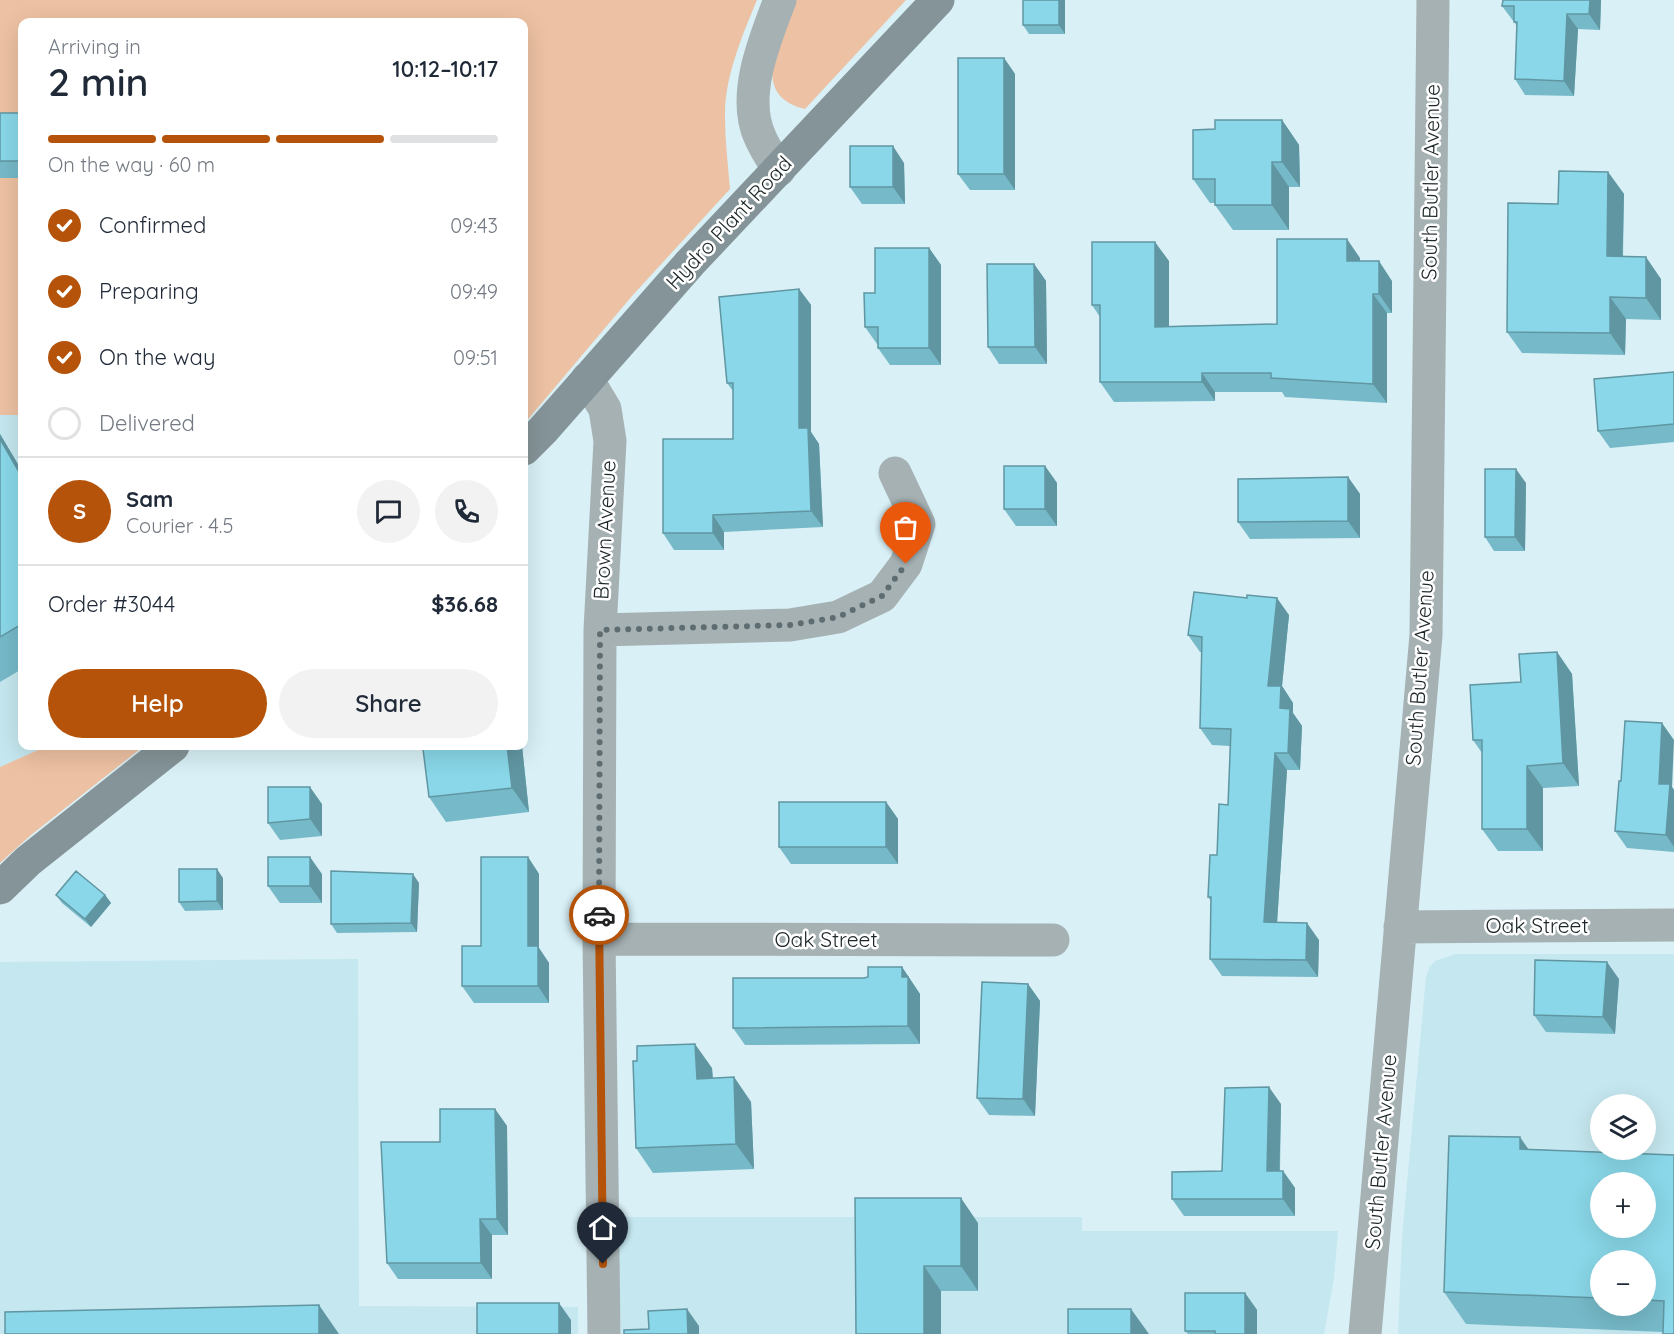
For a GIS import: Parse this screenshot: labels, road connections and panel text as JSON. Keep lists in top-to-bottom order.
{
  "streets": {
    "street": [
      "South Butler Avenue",
      "Hydro Plant Road",
      "Brown Avenue",
      "Oak Street"
    ]
  },
  "crossings": [
    ["South Butler Avenue", "Oak Street"],
    ["Hydro Plant Road", "Brown Avenue"],
    ["Brown Avenue", "Oak Street"]
  ],
  "page": {
    "heading": ["2 min", "Arriving in", "10:12–10:17"],
    "panel": [
      "Sam",
      "Courier · 4.5",
      "Order #3044",
      "$36.68"
    ],
    "bar": "On the way · 60 m",
    "list": [
      ["Confirmed", "09:43"],
      ["Preparing", "09:49"],
      ["On the way", "09:51"],
      "Delivered"
    ],
    "round": "S",
    "buttons": ["Help", "Share"],
    "map_buttons": ["+", "−"]
  }
}
